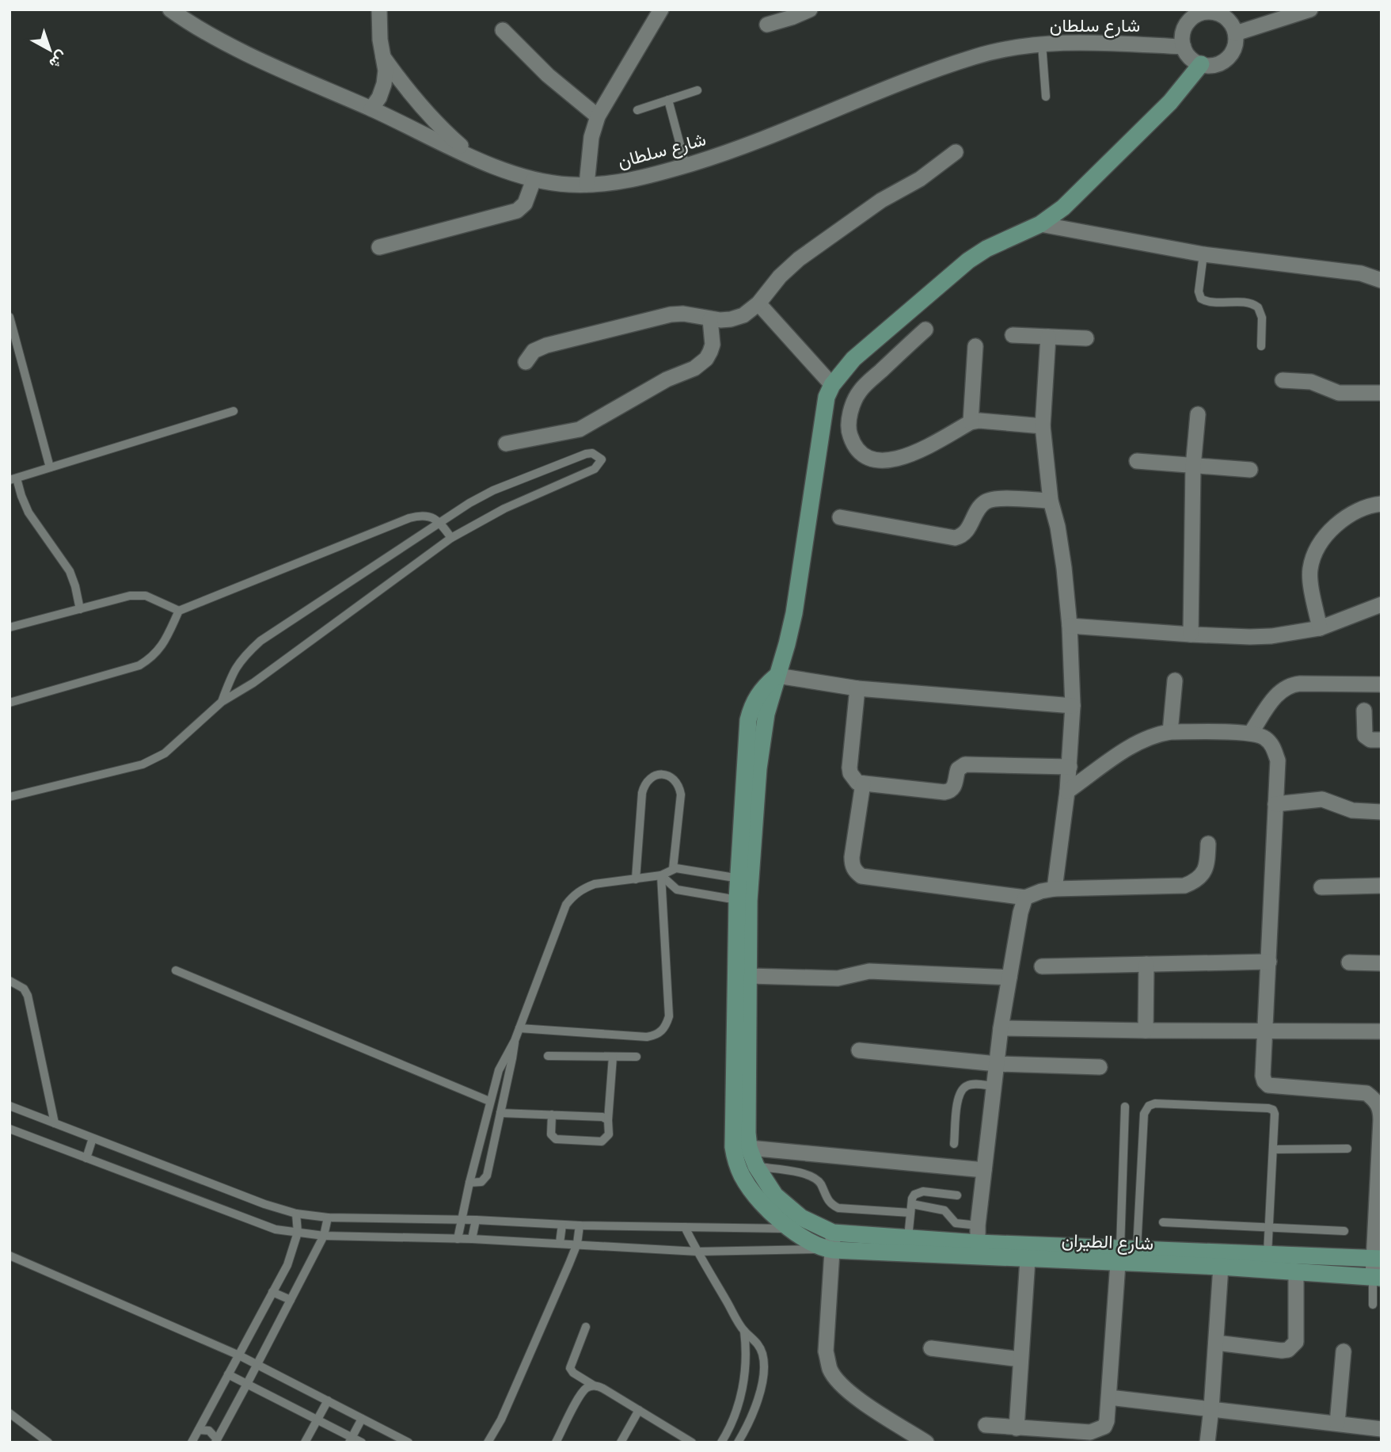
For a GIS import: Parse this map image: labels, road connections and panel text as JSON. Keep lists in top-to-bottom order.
{
  "streets": {
    "street": ["شارع سلطان", "شارع الطيران"]
  },
  "north": "bottom right"
}
